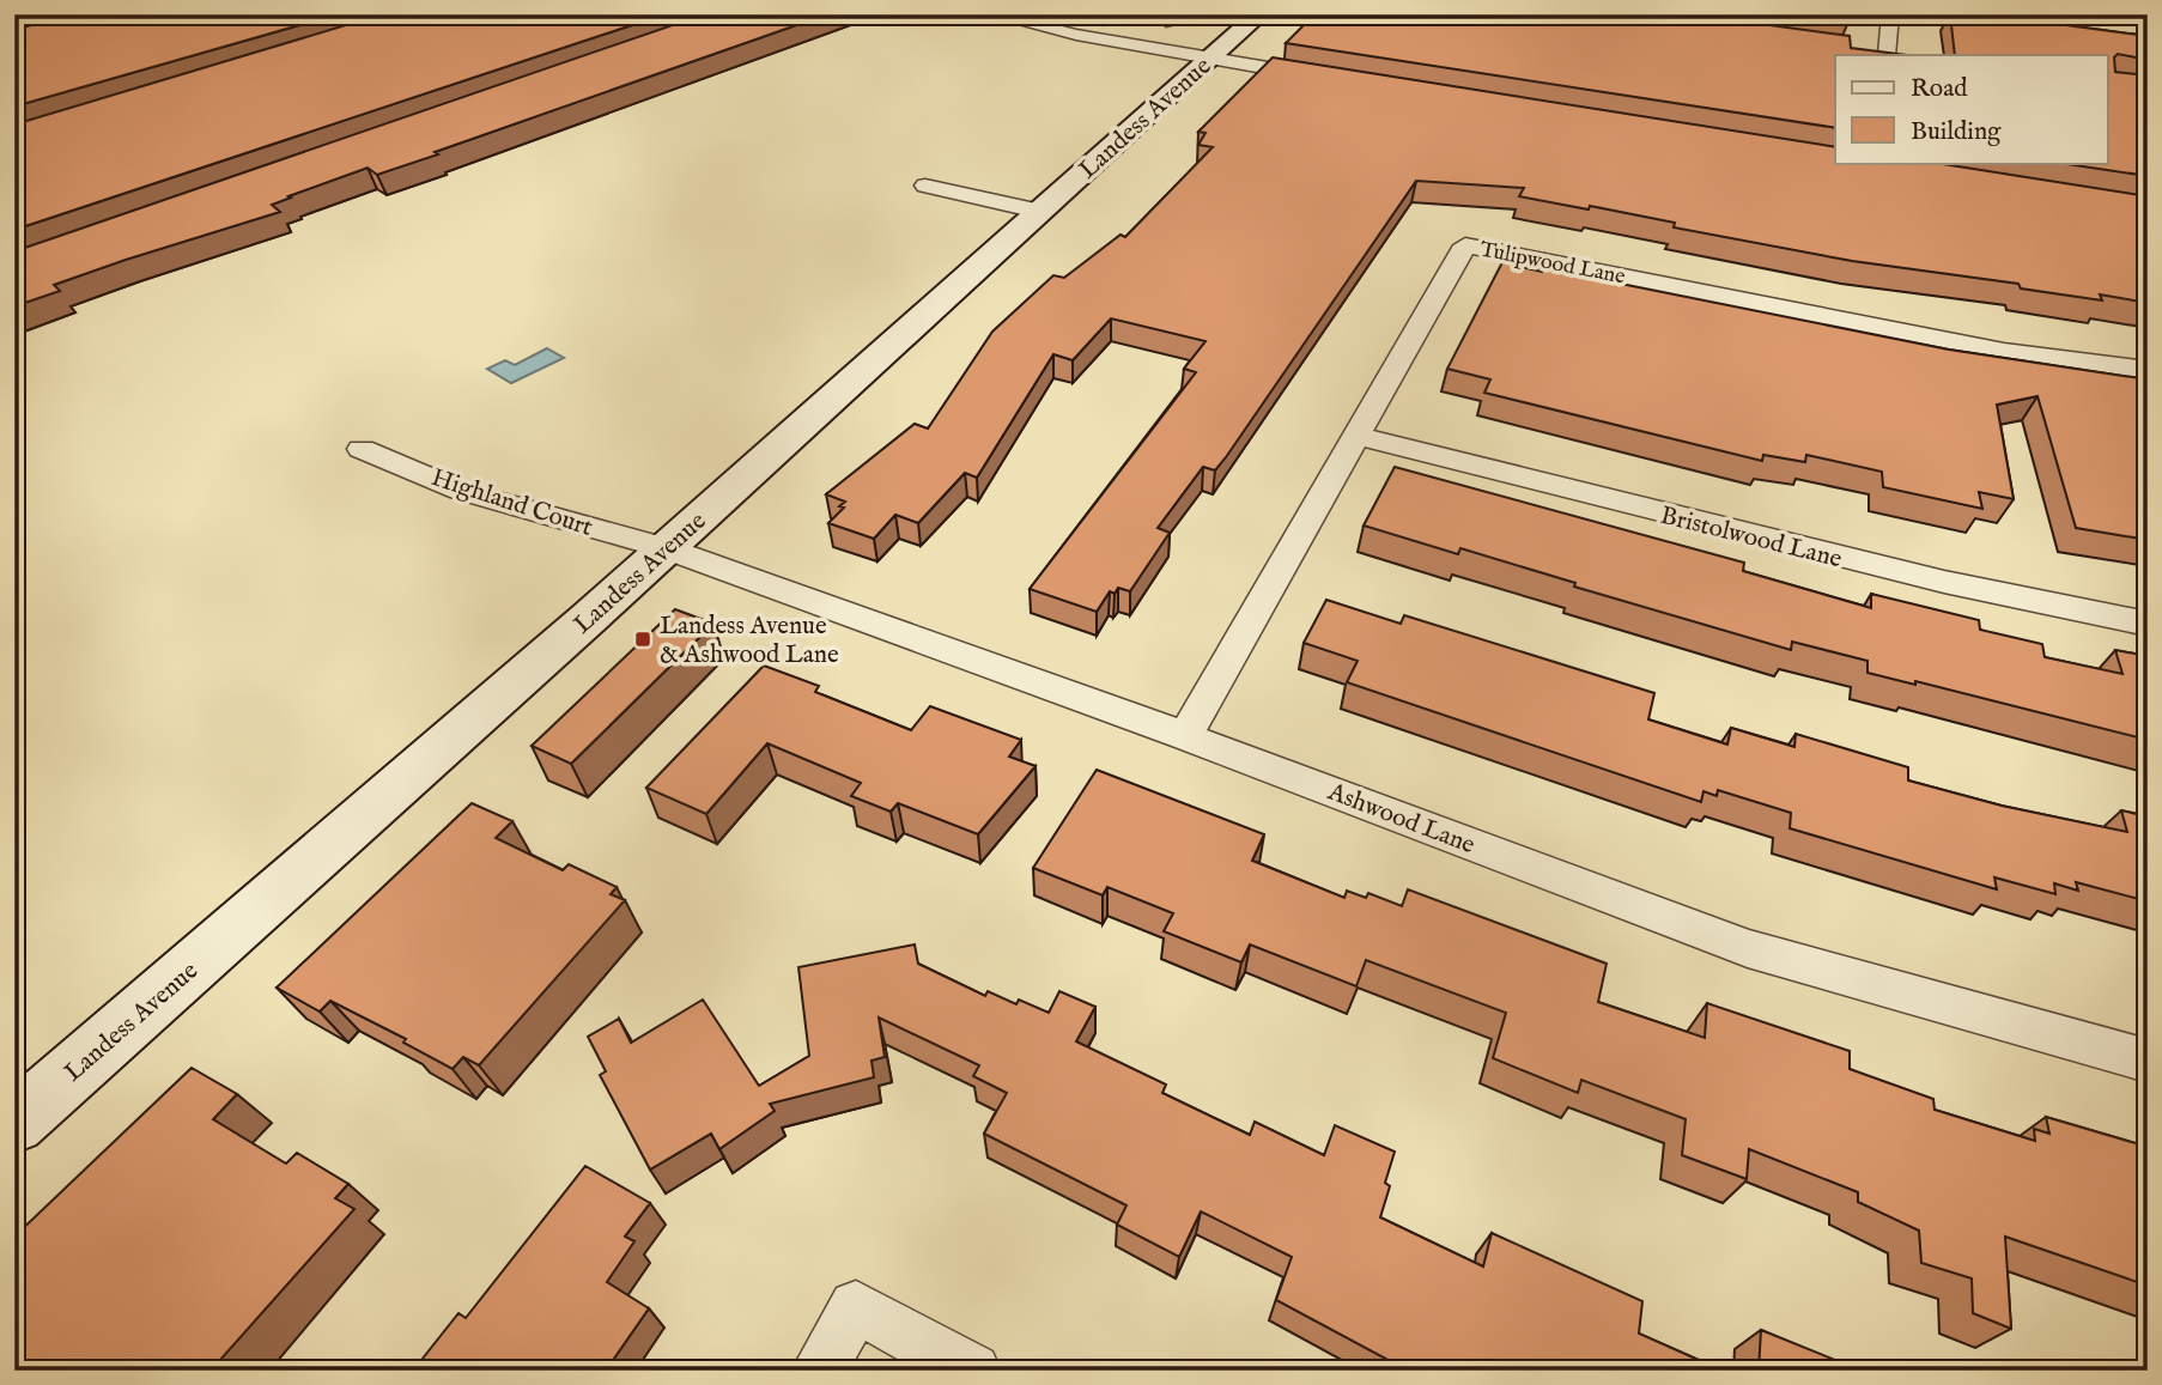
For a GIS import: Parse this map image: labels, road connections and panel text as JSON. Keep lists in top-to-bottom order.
{
  "streets": {
    "main road": ["Landess Avenue"],
    "street": [
      "Tulipwood Lane",
      "Highland Court",
      "Bristolwood Lane",
      "Ashwood Lane"
    ]
  },
  "crossings": [
    ["Landess Avenue", "Highland Court"],
    ["Landess Avenue", "Ashwood Lane"],
    ["Tulipwood Lane", "Bristolwood Lane"],
    ["Tulipwood Lane", "Ashwood Lane"],
    ["Highland Court", "Ashwood Lane"]
  ],
  "places": {
    "transit": ["Landess Avenue & Ashwood Lane"]
  },
  "legend": ["Road", "Building"]
}
